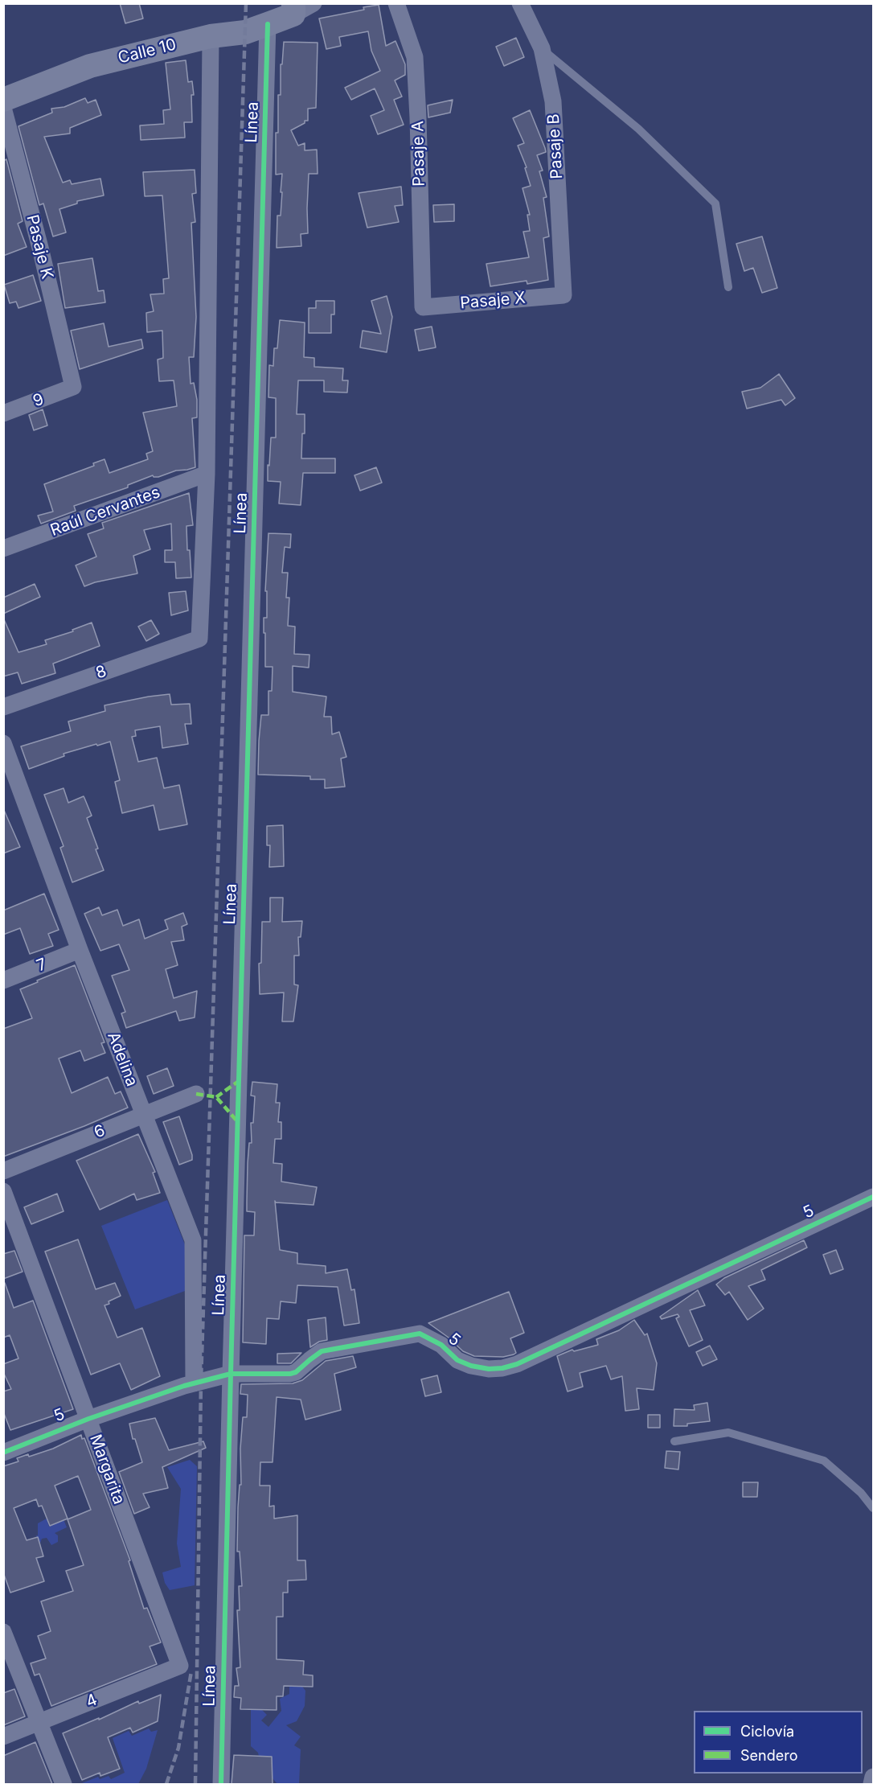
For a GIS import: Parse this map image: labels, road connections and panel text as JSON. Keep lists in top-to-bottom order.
{
  "streets": {
    "street": [
      "Calle 10",
      "Línea",
      "Pasaje B",
      "Pasaje A",
      "Pasaje K",
      "Pasaje X",
      "9",
      "Raúl Cervantes",
      "8",
      "7",
      "Adelina",
      "6",
      "5",
      "Margarita",
      "4"
    ]
  },
  "crossings": [
    ["Calle 10", "Línea"],
    ["Línea", "5"],
    ["Pasaje B", "Pasaje X"],
    ["Pasaje A", "Pasaje X"],
    ["Pasaje K", "9"],
    ["Raúl Cervantes", "8"],
    ["7", "Adelina"],
    ["Adelina", "6"],
    ["Adelina", "5"],
    ["5", "Margarita"],
    ["Margarita", "4"]
  ],
  "legend": ["Ciclovía", "Sendero"]
}
